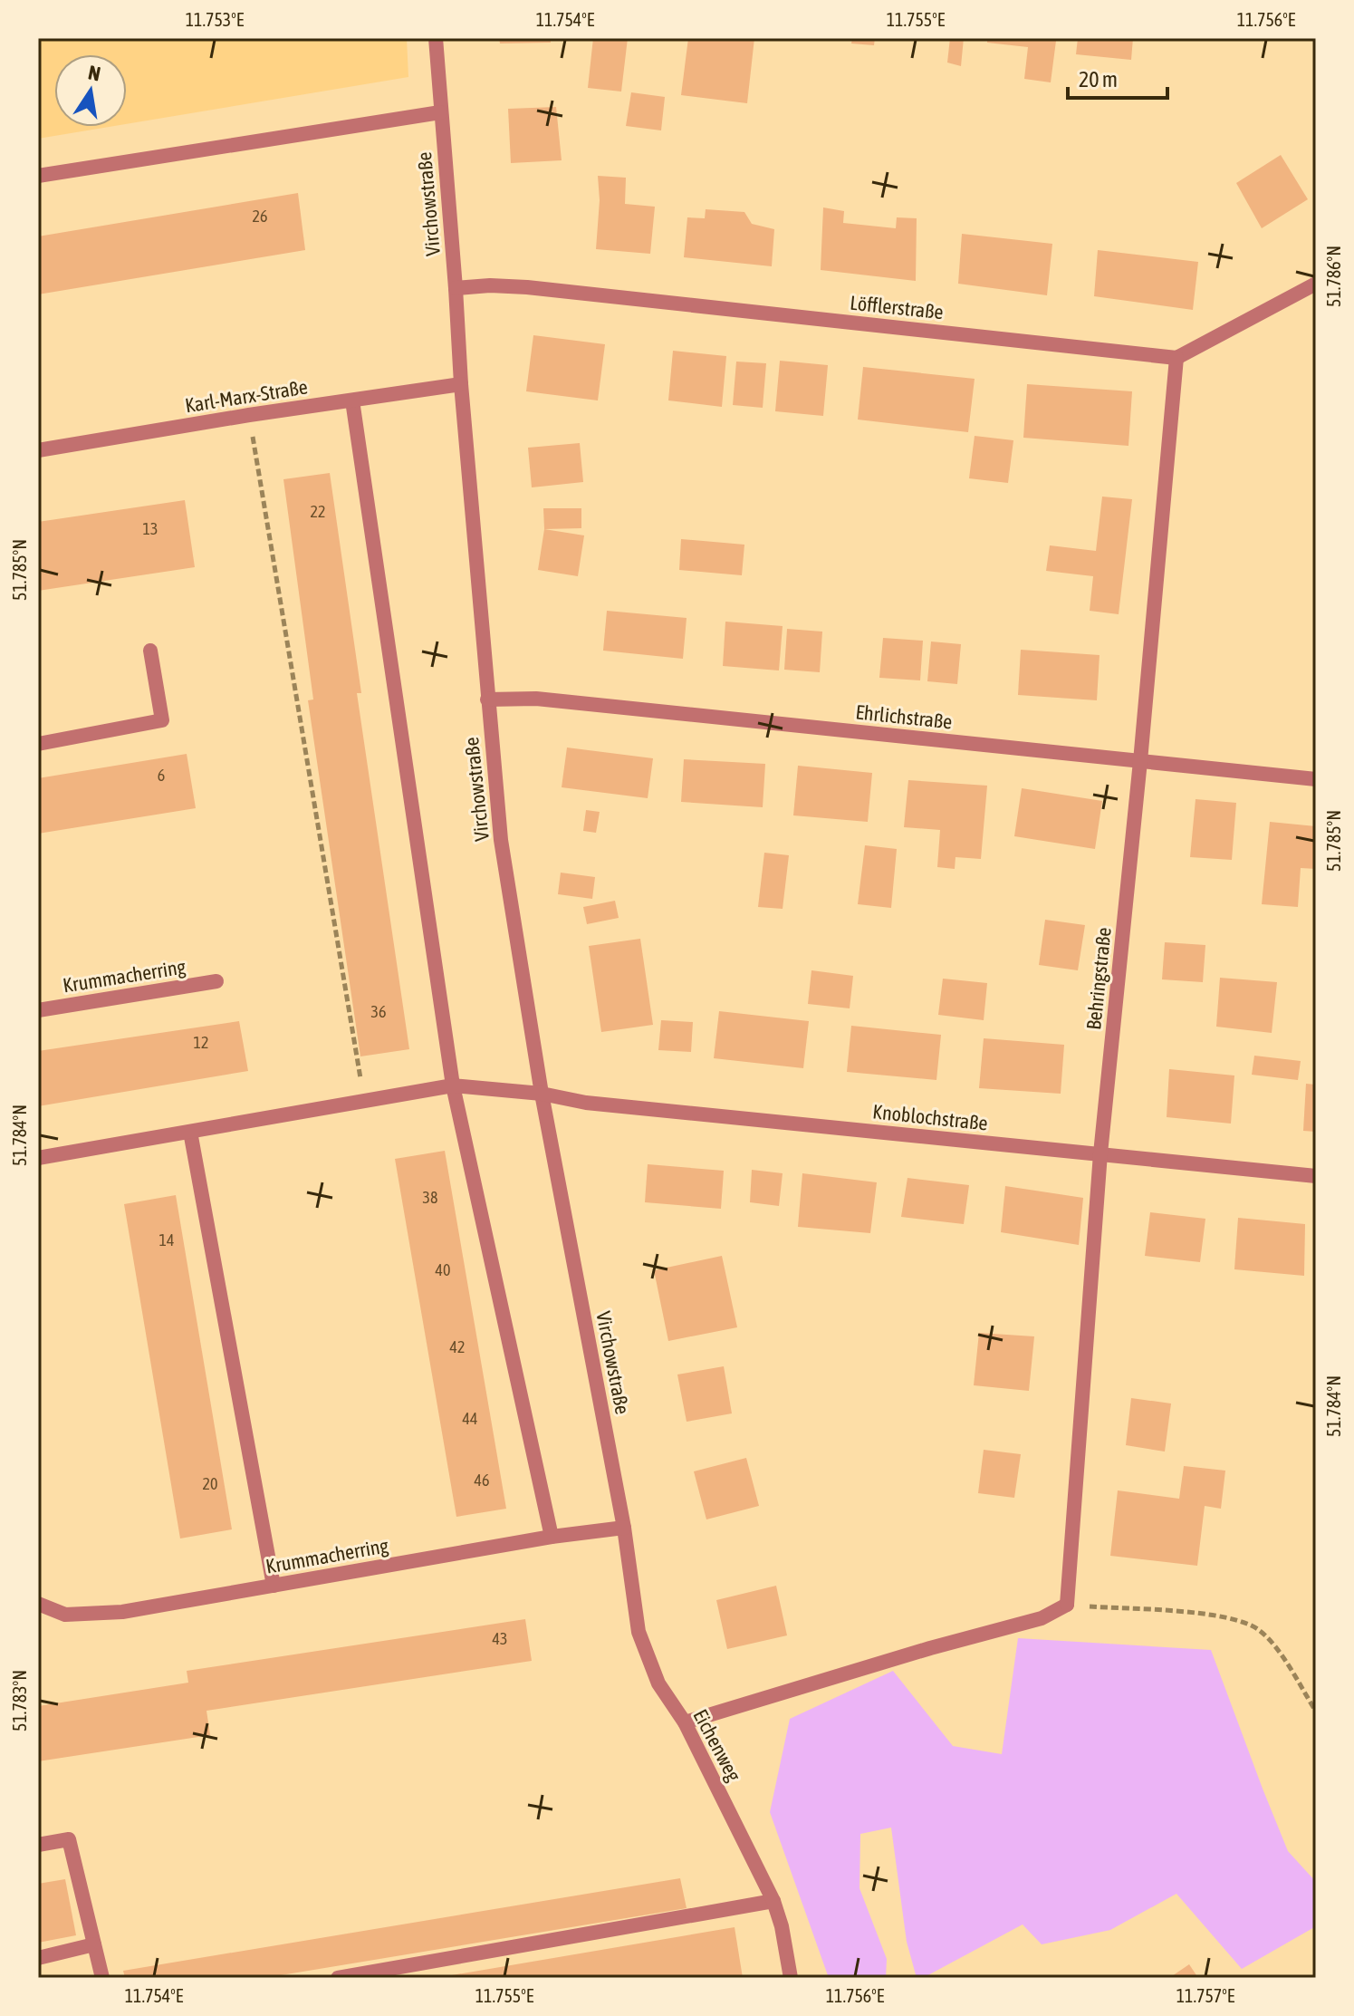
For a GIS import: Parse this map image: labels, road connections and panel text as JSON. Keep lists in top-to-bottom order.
{
  "streets": {
    "street": [
      "Virchowstraße",
      "Löfflerstraße",
      "Karl-Marx-Straße",
      "Ehrlichstraße",
      "Krummacherring",
      "Behringstraße",
      "Knoblochstraße",
      "Eichenweg"
    ]
  },
  "crossings": [
    ["Virchowstraße", "Löfflerstraße"],
    ["Virchowstraße", "Karl-Marx-Straße"],
    ["Virchowstraße", "Ehrlichstraße"],
    ["Virchowstraße", "Krummacherring"],
    ["Virchowstraße", "Knoblochstraße"],
    ["Virchowstraße", "Eichenweg"],
    ["Löfflerstraße", "Behringstraße"],
    ["Ehrlichstraße", "Behringstraße"],
    ["Krummacherring", "Eichenweg"],
    ["Behringstraße", "Knoblochstraße"]
  ],
  "house_numbers": [
    "26",
    "22",
    "13",
    "6",
    "36",
    "12",
    "38",
    "14",
    "40",
    "42",
    "44",
    "46",
    "20",
    "43"
  ],
  "scale_bar": "20 m",
  "north": "top",
  "coordinates": [
    "11.753°E",
    "11.754°E",
    "11.755°E",
    "11.756°E",
    "51.786°N",
    "51.785°N",
    "51.784°N",
    "51.783°N",
    "11.757°E"
  ]
}
